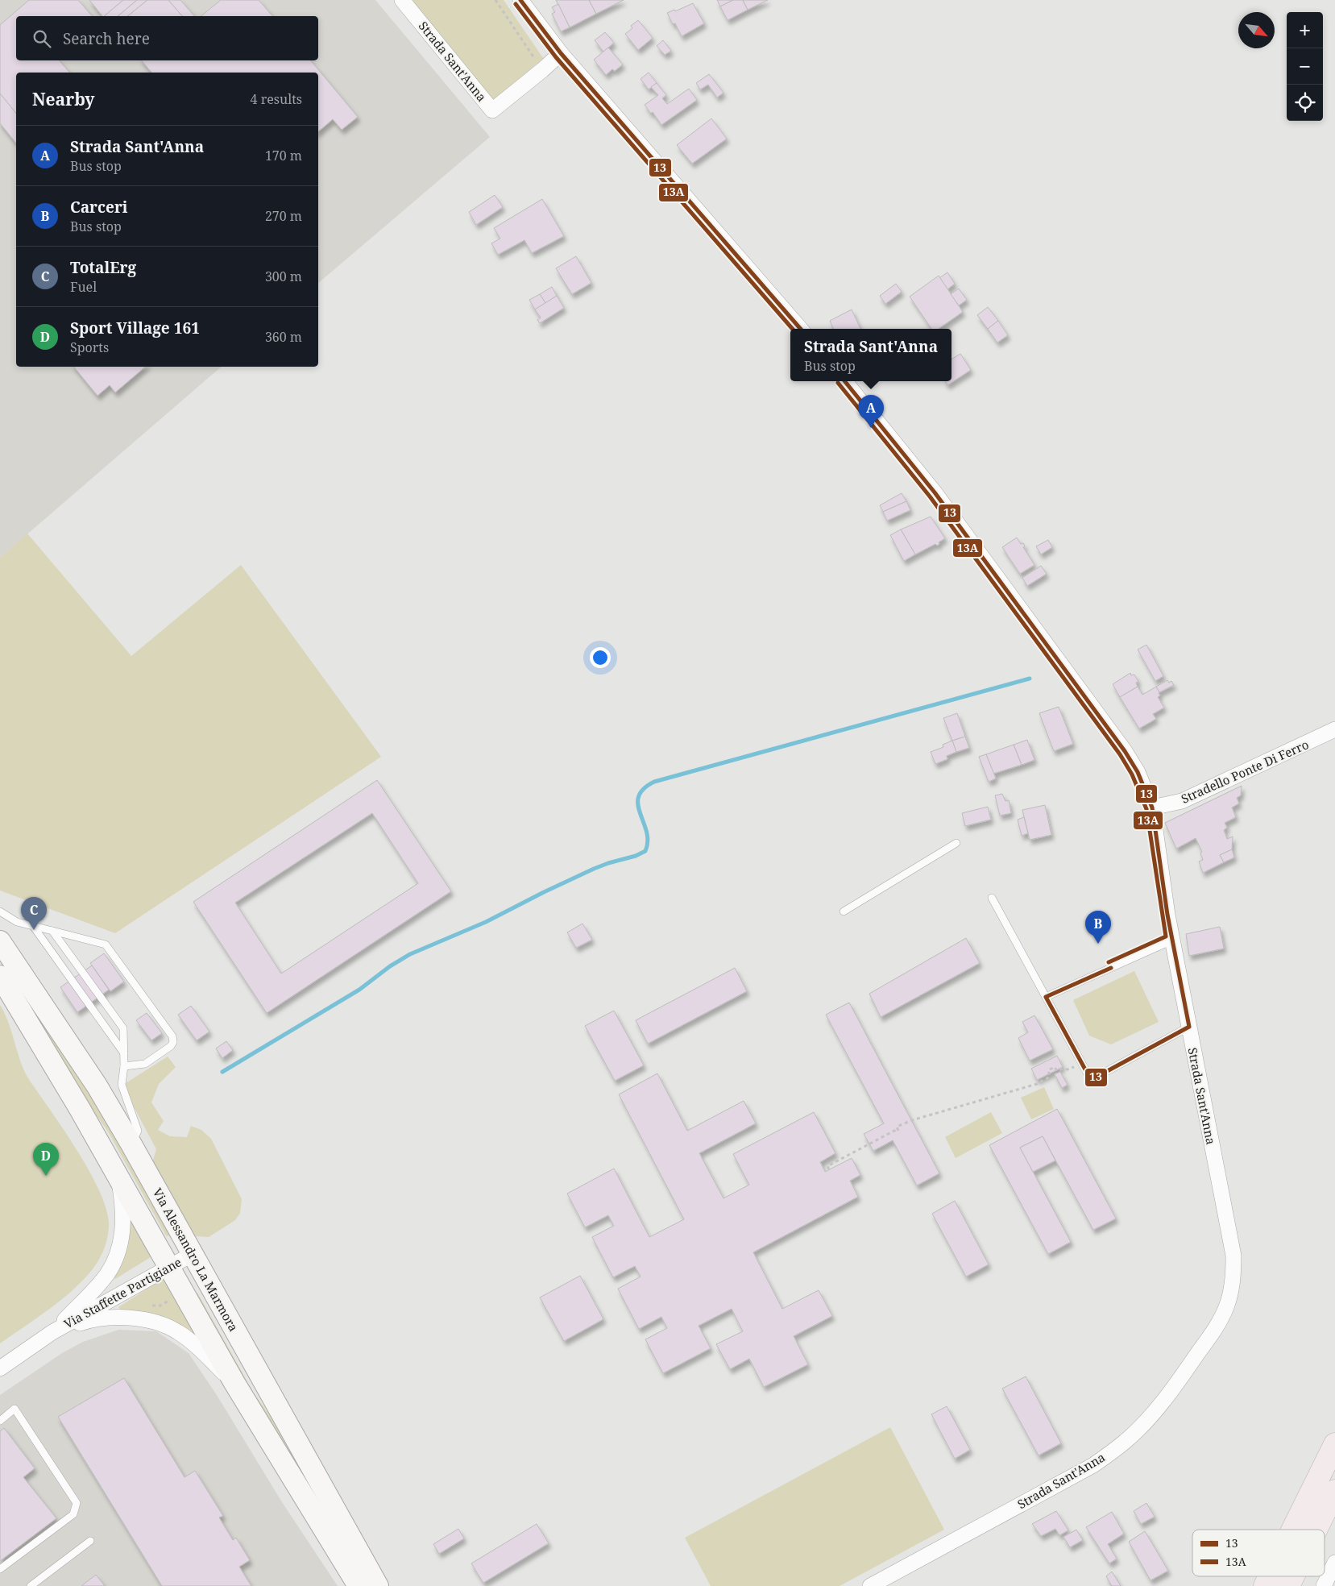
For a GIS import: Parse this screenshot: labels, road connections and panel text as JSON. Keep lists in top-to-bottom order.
{
  "streets": {
    "main road": ["Via Alessandro La Marmora"],
    "street": ["Strada Sant'Anna", "Stradello Ponte Di Ferro", "Via Staffette Partigiane"]
  },
  "crossings": [
    ["Strada Sant'Anna", "Stradello Ponte Di Ferro"],
    ["Via Alessandro La Marmora", "Via Staffette Partigiane"]
  ],
  "lines": ["transit line 13", "transit line 13A"],
  "legend": ["13", "13A"],
  "north": "bottom right",
  "page": {
    "map_buttons": ["+", "−"],
    "search": "Search here",
    "heading": ["Nearby", "4 results"],
    "list": [
      {
        "mark": "A",
        "name": "Strada Sant'Anna",
        "note": "Bus stop",
        "value": "170 m"
      },
      {
        "mark": "B",
        "name": "Carceri",
        "note": "Bus stop",
        "value": "270 m"
      },
      {
        "mark": "C",
        "name": "TotalErg",
        "note": "Fuel",
        "value": "300 m"
      },
      {
        "mark": "D",
        "name": "Sport Village 161",
        "note": "Sports",
        "value": "360 m"
      }
    ],
    "popup": ["Strada Sant'Anna", "Bus stop"],
    "pins": [
      "A",
      "C",
      "B",
      "D"
    ]
  }
}
